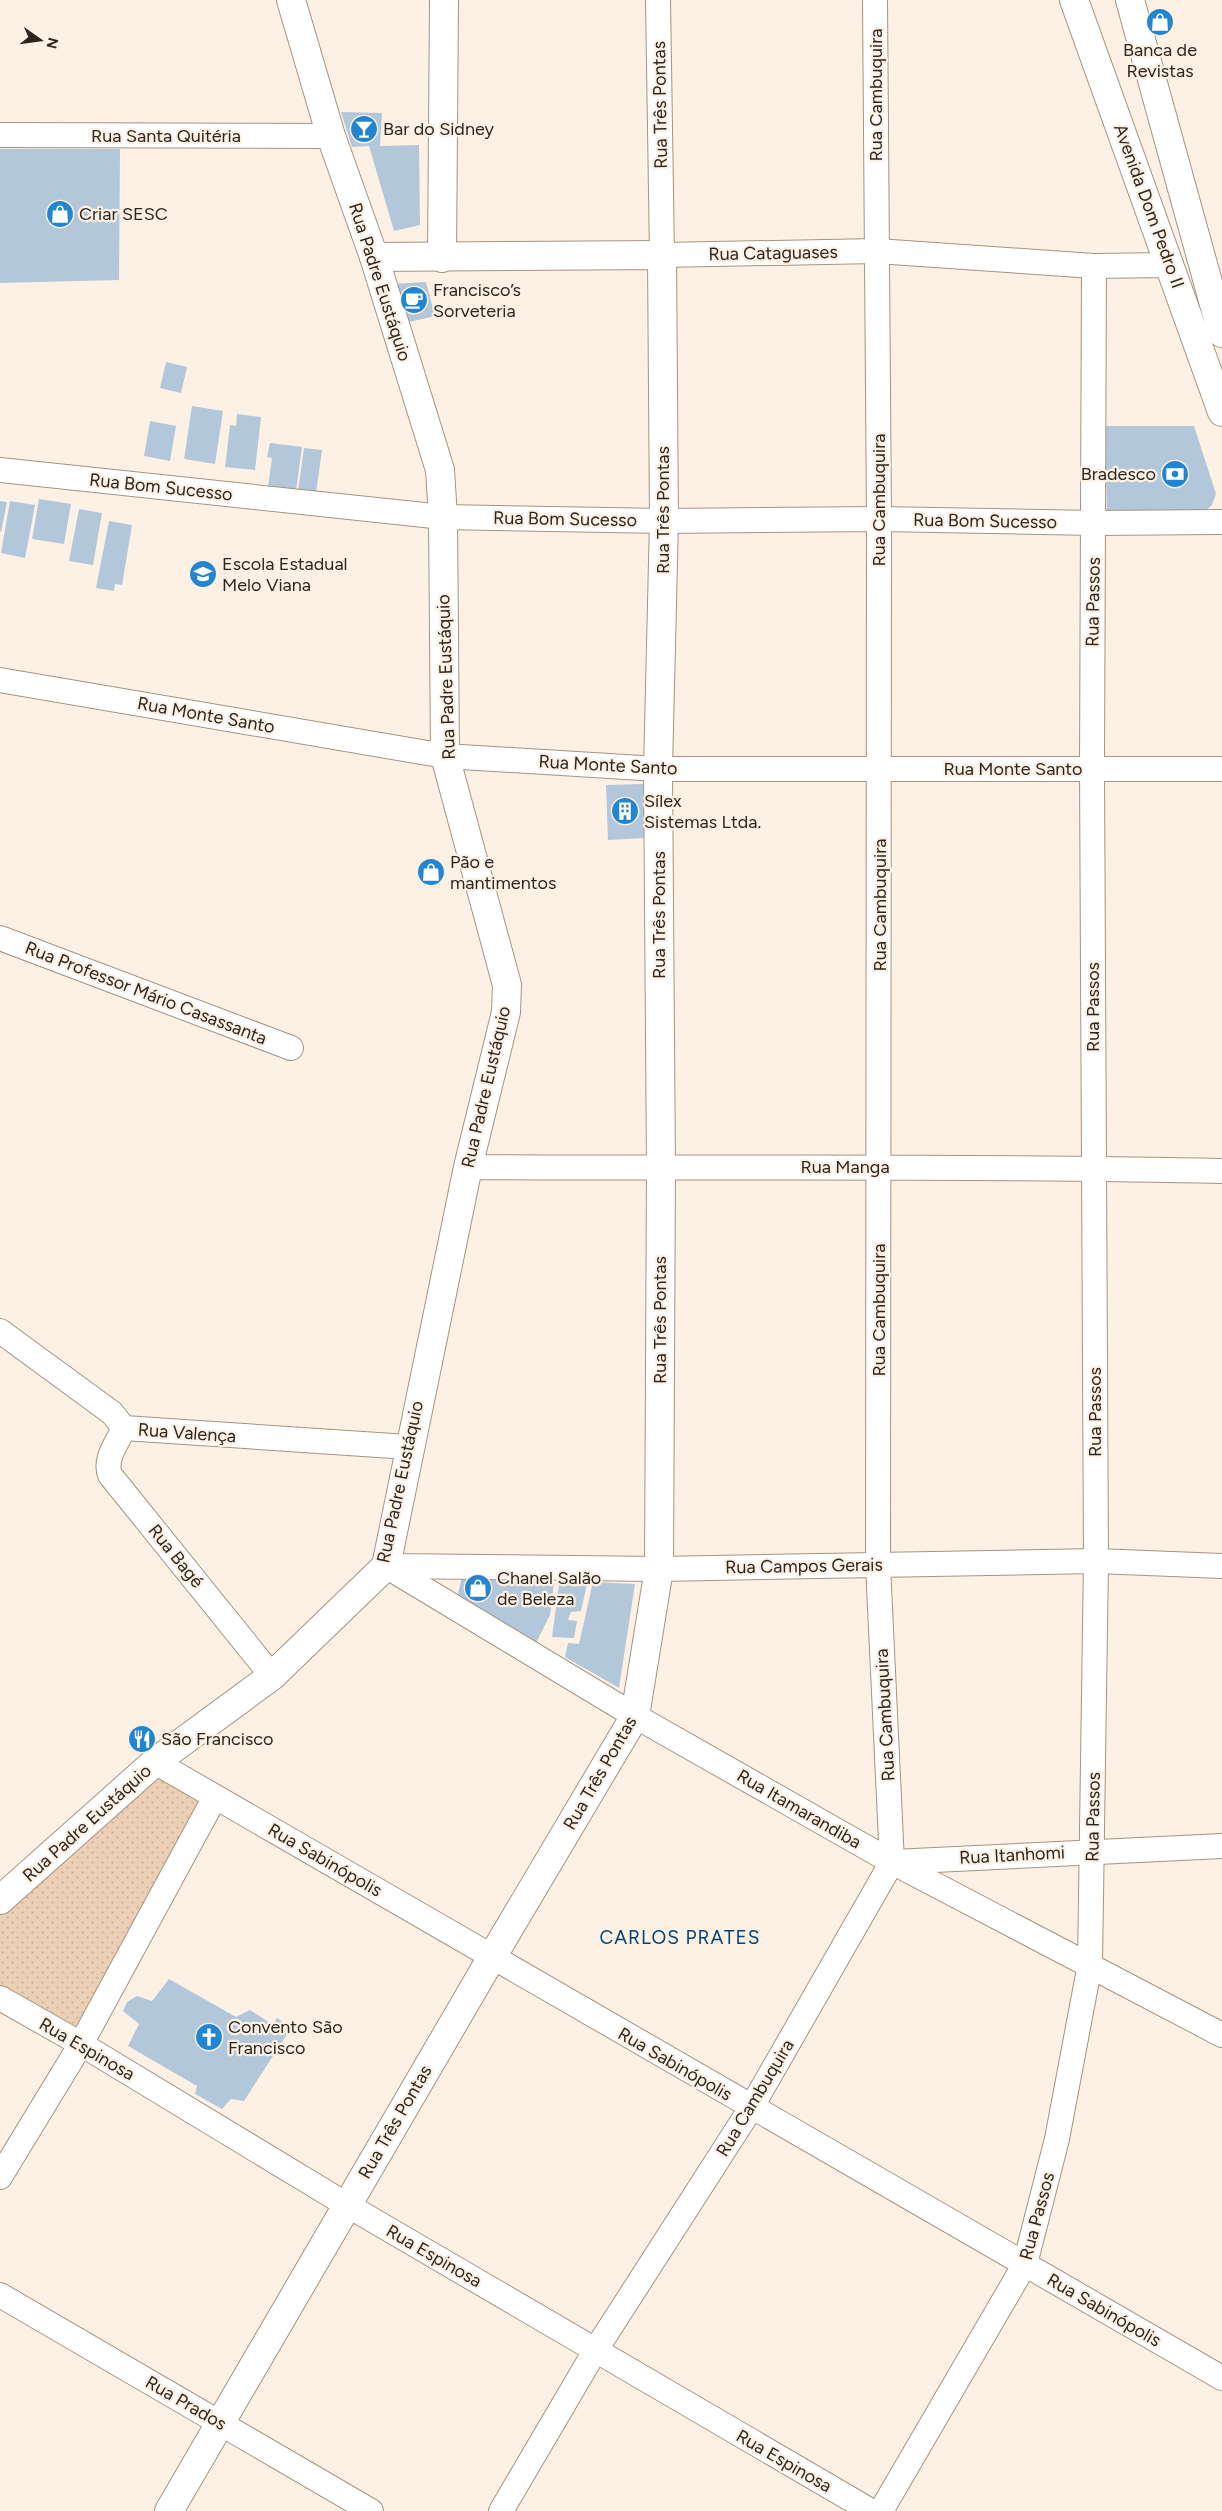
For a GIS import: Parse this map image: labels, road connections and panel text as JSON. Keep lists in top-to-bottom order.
{
  "streets": {
    "main road": [
      "Rua Três Pontas",
      "Avenida Dom Pedro II",
      "Rua Cataguases",
      "Rua Padre Eustáquio"
    ],
    "street": [
      "Rua Cambuquira",
      "Rua Santa Quitéria",
      "Rua Bom Sucesso",
      "Rua Passos",
      "Rua Monte Santo",
      "Rua Professor Mário Casassanta",
      "Rua Manga",
      "Rua Valença",
      "Rua Bagé",
      "Rua Campos Gerais",
      "Rua Itamarandiba",
      "Rua Itanhomi",
      "Rua Sabinópolis",
      "Rua Espinosa",
      "Rua Prados"
    ]
  },
  "crossings": [
    ["Rua Cambuquira", "Rua Cataguases"],
    ["Rua Cambuquira", "Rua Bom Sucesso"],
    ["Rua Cambuquira", "Rua Monte Santo"],
    ["Rua Cambuquira", "Rua Manga"],
    ["Rua Cambuquira", "Rua Campos Gerais"],
    ["Rua Cambuquira", "Rua Itamarandiba"],
    ["Rua Cambuquira", "Rua Itanhomi"],
    ["Rua Cambuquira", "Rua Sabinópolis"],
    ["Rua Cambuquira", "Rua Espinosa"],
    ["Rua Três Pontas", "Rua Cataguases"],
    ["Rua Três Pontas", "Rua Bom Sucesso"],
    ["Rua Três Pontas", "Rua Monte Santo"],
    ["Rua Três Pontas", "Rua Manga"],
    ["Rua Três Pontas", "Rua Campos Gerais"],
    ["Rua Três Pontas", "Rua Itamarandiba"],
    ["Rua Três Pontas", "Rua Sabinópolis"],
    ["Rua Três Pontas", "Rua Espinosa"],
    ["Rua Três Pontas", "Rua Prados"],
    ["Rua Santa Quitéria", "Rua Padre Eustáquio"],
    ["Avenida Dom Pedro II", "Rua Cataguases"],
    ["Rua Cataguases", "Rua Padre Eustáquio"],
    ["Rua Cataguases", "Rua Passos"],
    ["Rua Padre Eustáquio", "Rua Bom Sucesso"],
    ["Rua Padre Eustáquio", "Rua Monte Santo"],
    ["Rua Padre Eustáquio", "Rua Manga"],
    ["Rua Padre Eustáquio", "Rua Valença"],
    ["Rua Padre Eustáquio", "Rua Bagé"],
    ["Rua Padre Eustáquio", "Rua Campos Gerais"],
    ["Rua Padre Eustáquio", "Rua Itamarandiba"],
    ["Rua Padre Eustáquio", "Rua Sabinópolis"],
    ["Rua Bom Sucesso", "Rua Passos"],
    ["Rua Passos", "Rua Monte Santo"],
    ["Rua Passos", "Rua Manga"],
    ["Rua Passos", "Rua Campos Gerais"],
    ["Rua Passos", "Rua Itamarandiba"],
    ["Rua Passos", "Rua Itanhomi"],
    ["Rua Passos", "Rua Sabinópolis"],
    ["Rua Valença", "Rua Bagé"],
    ["Rua Campos Gerais", "Rua Itamarandiba"],
    ["Rua Itamarandiba", "Rua Itanhomi"]
  ],
  "districts": ["CARLOS PRATES"],
  "places": {
    "shop": [
      "Banca de Revistas",
      "Criar SESC",
      "Pão e mantimentos",
      "Chanel Salão de Beleza"
    ],
    "bar": ["Bar do Sidney"],
    "cafe": ["Francisco’s Sorveteria"],
    "bank": ["Bradesco"],
    "school or university": ["Escola Estadual Melo Viana"],
    "building": ["Sílex Sistemas Ltda."],
    "restaurant": ["São Francisco"],
    "church": ["Convento São Francisco"]
  },
  "north": "right"
}
